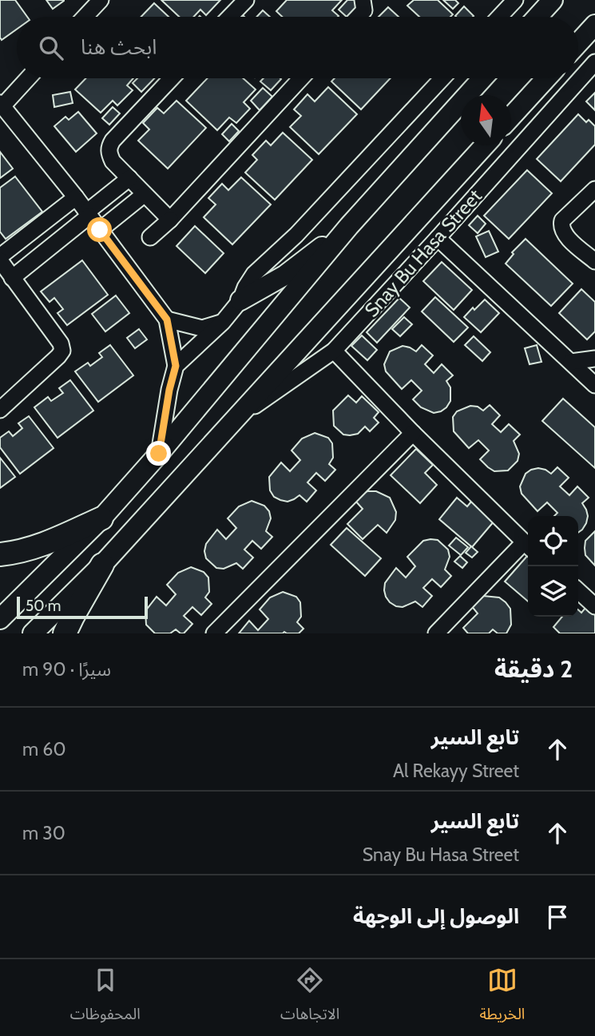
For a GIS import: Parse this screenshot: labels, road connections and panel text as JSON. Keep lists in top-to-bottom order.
{
  "streets": {
    "street": ["Snay Bu Hasa Street"]
  },
  "scale_bar": "50 m",
  "north": "top",
  "page": {
    "search": "ابحث هنا",
    "scale": "50 m",
    "heading": ["2 دقيقة", "سيرًا · 90 m"],
    "list": [
      ["تابع السير", "Al Rekayy Street", "60 m"],
      ["تابع السير", "Snay Bu Hasa Street", "30 m"],
      "الوصول إلى الوجهة"
    ],
    "nav": ["الخريطة", "الاتجاهات", "المحفوظات"]
  }
}
